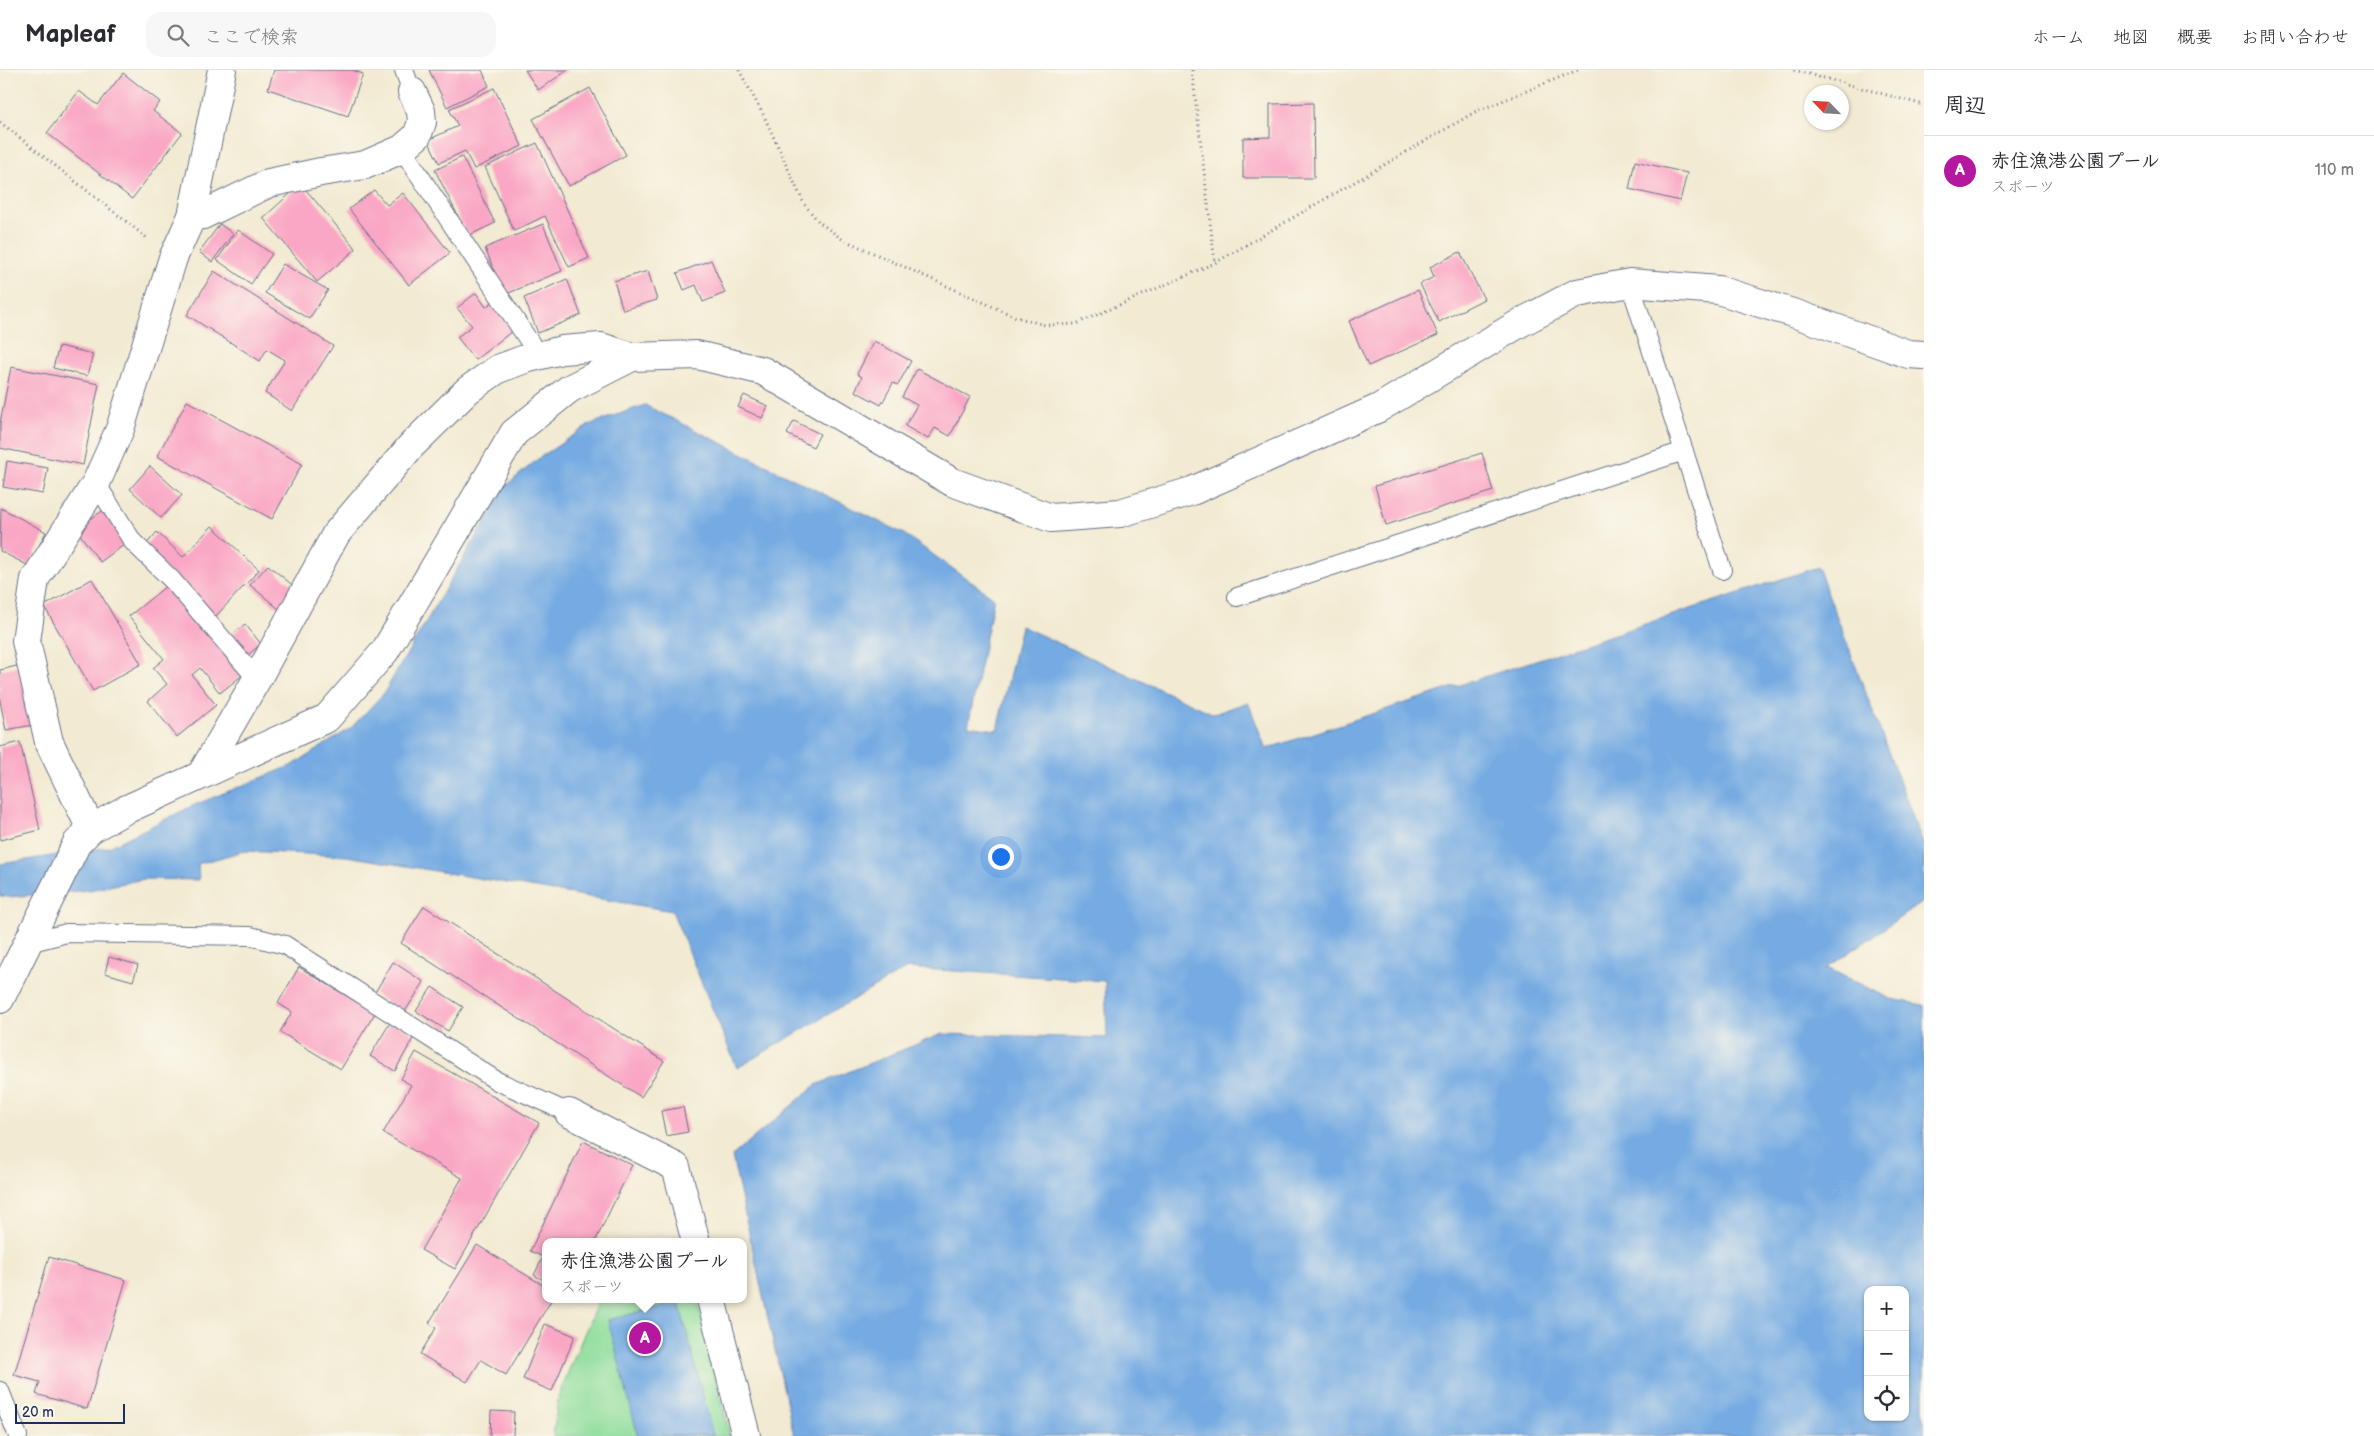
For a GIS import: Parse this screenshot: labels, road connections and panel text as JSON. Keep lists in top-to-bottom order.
{
  "scale_bar": "20 m",
  "north": "top left",
  "page": {
    "header": "Mapleaf",
    "search": "ここで検索",
    "nav": [
      "ホーム",
      "地図",
      "概要",
      "お問い合わせ"
    ],
    "heading": "周辺",
    "list": [
      {
        "mark": "A",
        "name": "赤住漁港公園プール",
        "note": "スポーツ",
        "value": "110 m"
      }
    ],
    "popup": ["赤住漁港公園プール", "スポーツ"],
    "map_buttons": ["+", "−"],
    "pins": "A",
    "scale": "20 m"
  }
}
